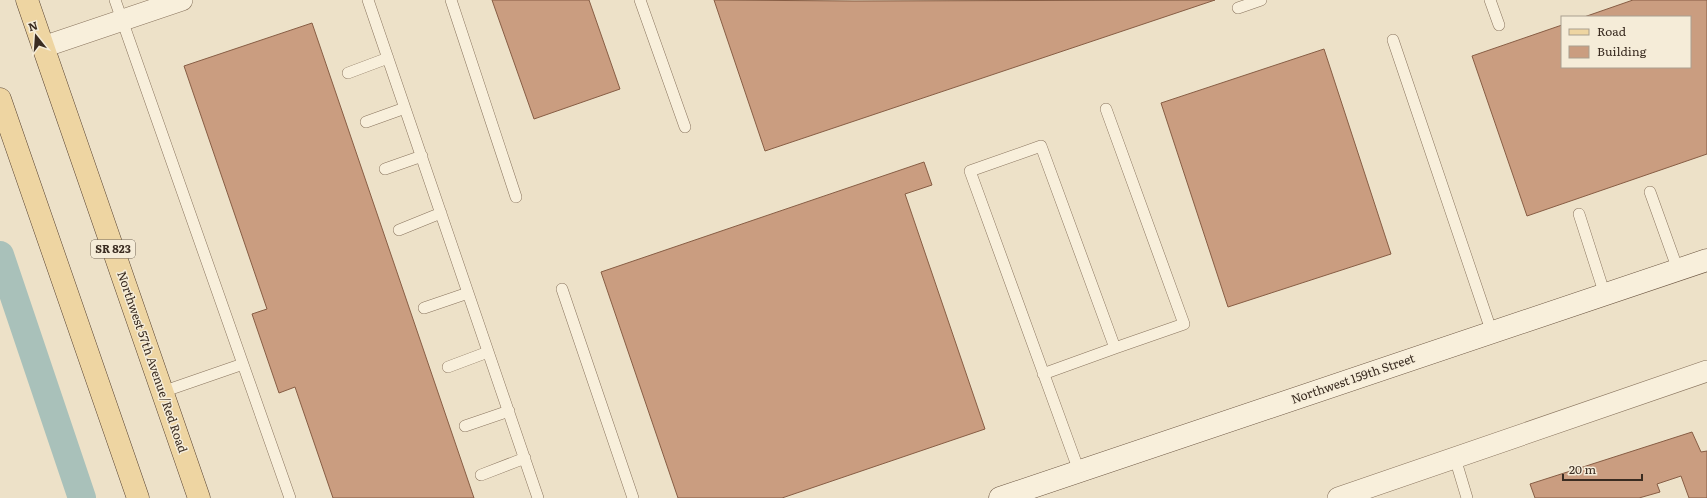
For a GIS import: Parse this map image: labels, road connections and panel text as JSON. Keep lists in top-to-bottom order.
{
  "streets": {
    "main road": ["SR 823", "Northwest 57th Avenue/Red Road"],
    "street": ["Northwest 159th Street"]
  },
  "legend": ["Road", "Building"],
  "scale_bar": "20 m",
  "north": "top"
}
